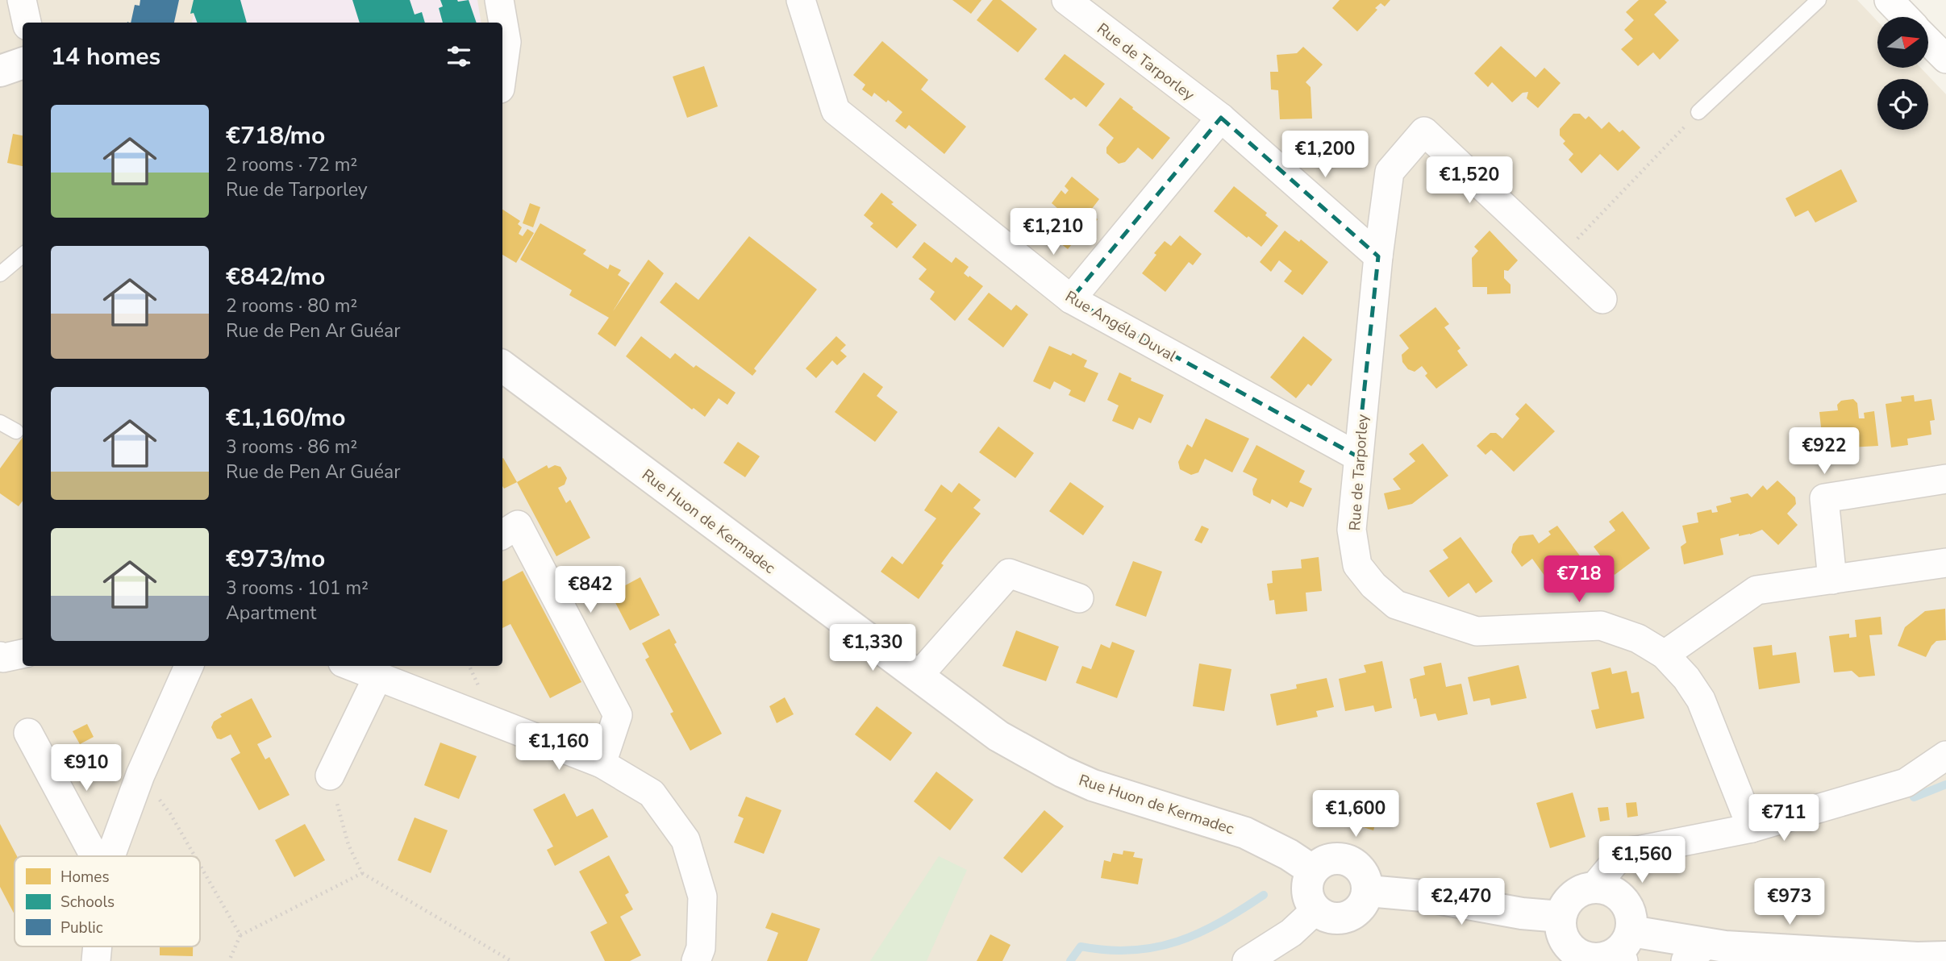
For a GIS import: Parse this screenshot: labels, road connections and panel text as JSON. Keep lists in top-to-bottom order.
{
  "streets": {
    "street": ["Rue de Tarporley", "Rue Angéla Duval", "Rue Huon de Kermadec"]
  },
  "crossings": [
    ["Rue de Tarporley", "Rue Angéla Duval"]
  ],
  "legend": ["Homes", "Schools", "Public"],
  "north": "right",
  "page": {
    "heading": "14 homes",
    "list": [
      {
        "name": "€718/mo",
        "note": "2 rooms · 72 m² · Rue de Tarporley"
      },
      {
        "name": "€842/mo",
        "note": "2 rooms · 80 m² · Rue de Pen Ar Guéar"
      },
      {
        "name": "€1,160/mo",
        "note": "3 rooms · 86 m² · Rue de Pen Ar Guéar"
      },
      {
        "name": "€973/mo",
        "note": "3 rooms · 101 m² · Apartment"
      }
    ],
    "price": [
      "€1,200",
      "€1,520",
      "€1,210",
      "€922",
      "€718",
      "€842",
      "€1,330",
      "€1,160",
      "€910",
      "€1,600",
      "€711",
      "€1,560",
      "€2,470",
      "€973"
    ]
  }
}
